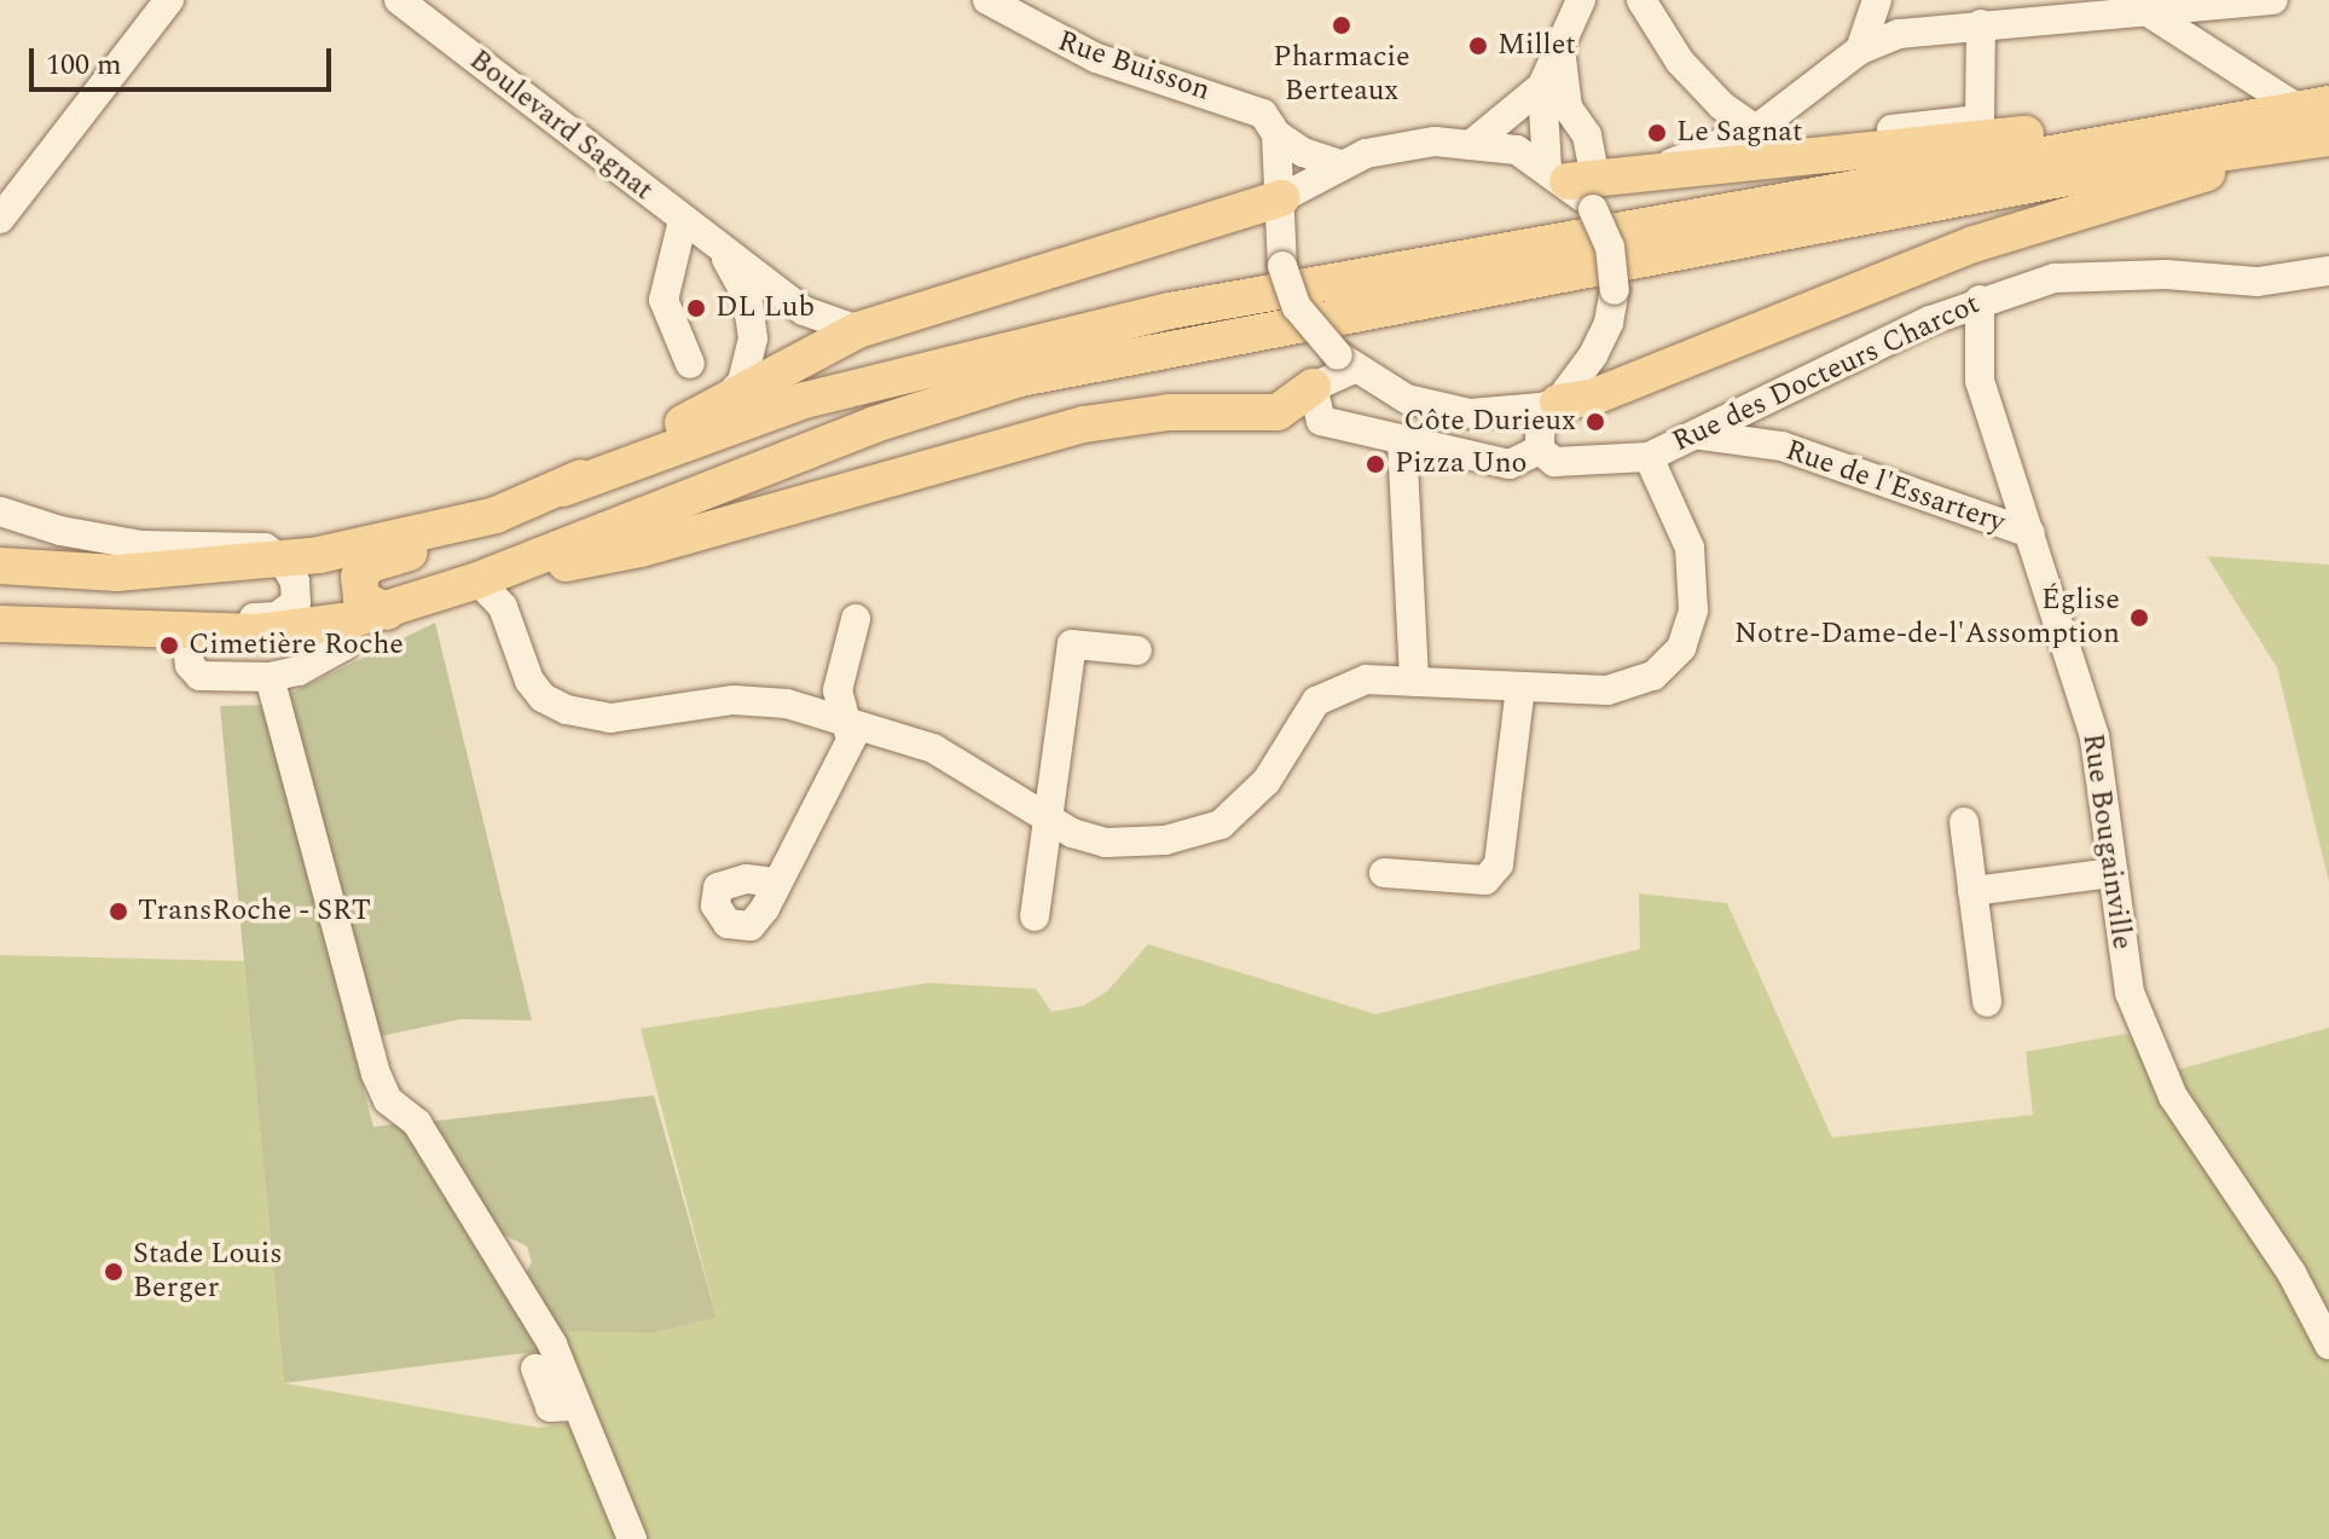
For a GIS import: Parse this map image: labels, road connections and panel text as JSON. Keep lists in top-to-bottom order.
{
  "streets": {
    "street": [
      "Rue Buisson",
      "Boulevard Sagnat",
      "Rue des Docteurs Charcot",
      "Rue de l'Essartery",
      "Rue Bougainville"
    ]
  },
  "crossings": [
    ["Rue des Docteurs Charcot", "Rue de l'Essartery"],
    ["Rue des Docteurs Charcot", "Rue Bougainville"],
    ["Rue de l'Essartery", "Rue Bougainville"]
  ],
  "places": [
    "Pharmacie Berteaux",
    "Millet",
    "Le Sagnat",
    "DL Lub",
    "Côte Durieux",
    "Pizza Uno",
    "Église Notre-Dame-de-l'Assomption",
    "Cimetière Roche",
    "TransRoche - SRT",
    "Stade Louis Berger"
  ],
  "scale_bar": "100 m"
}
